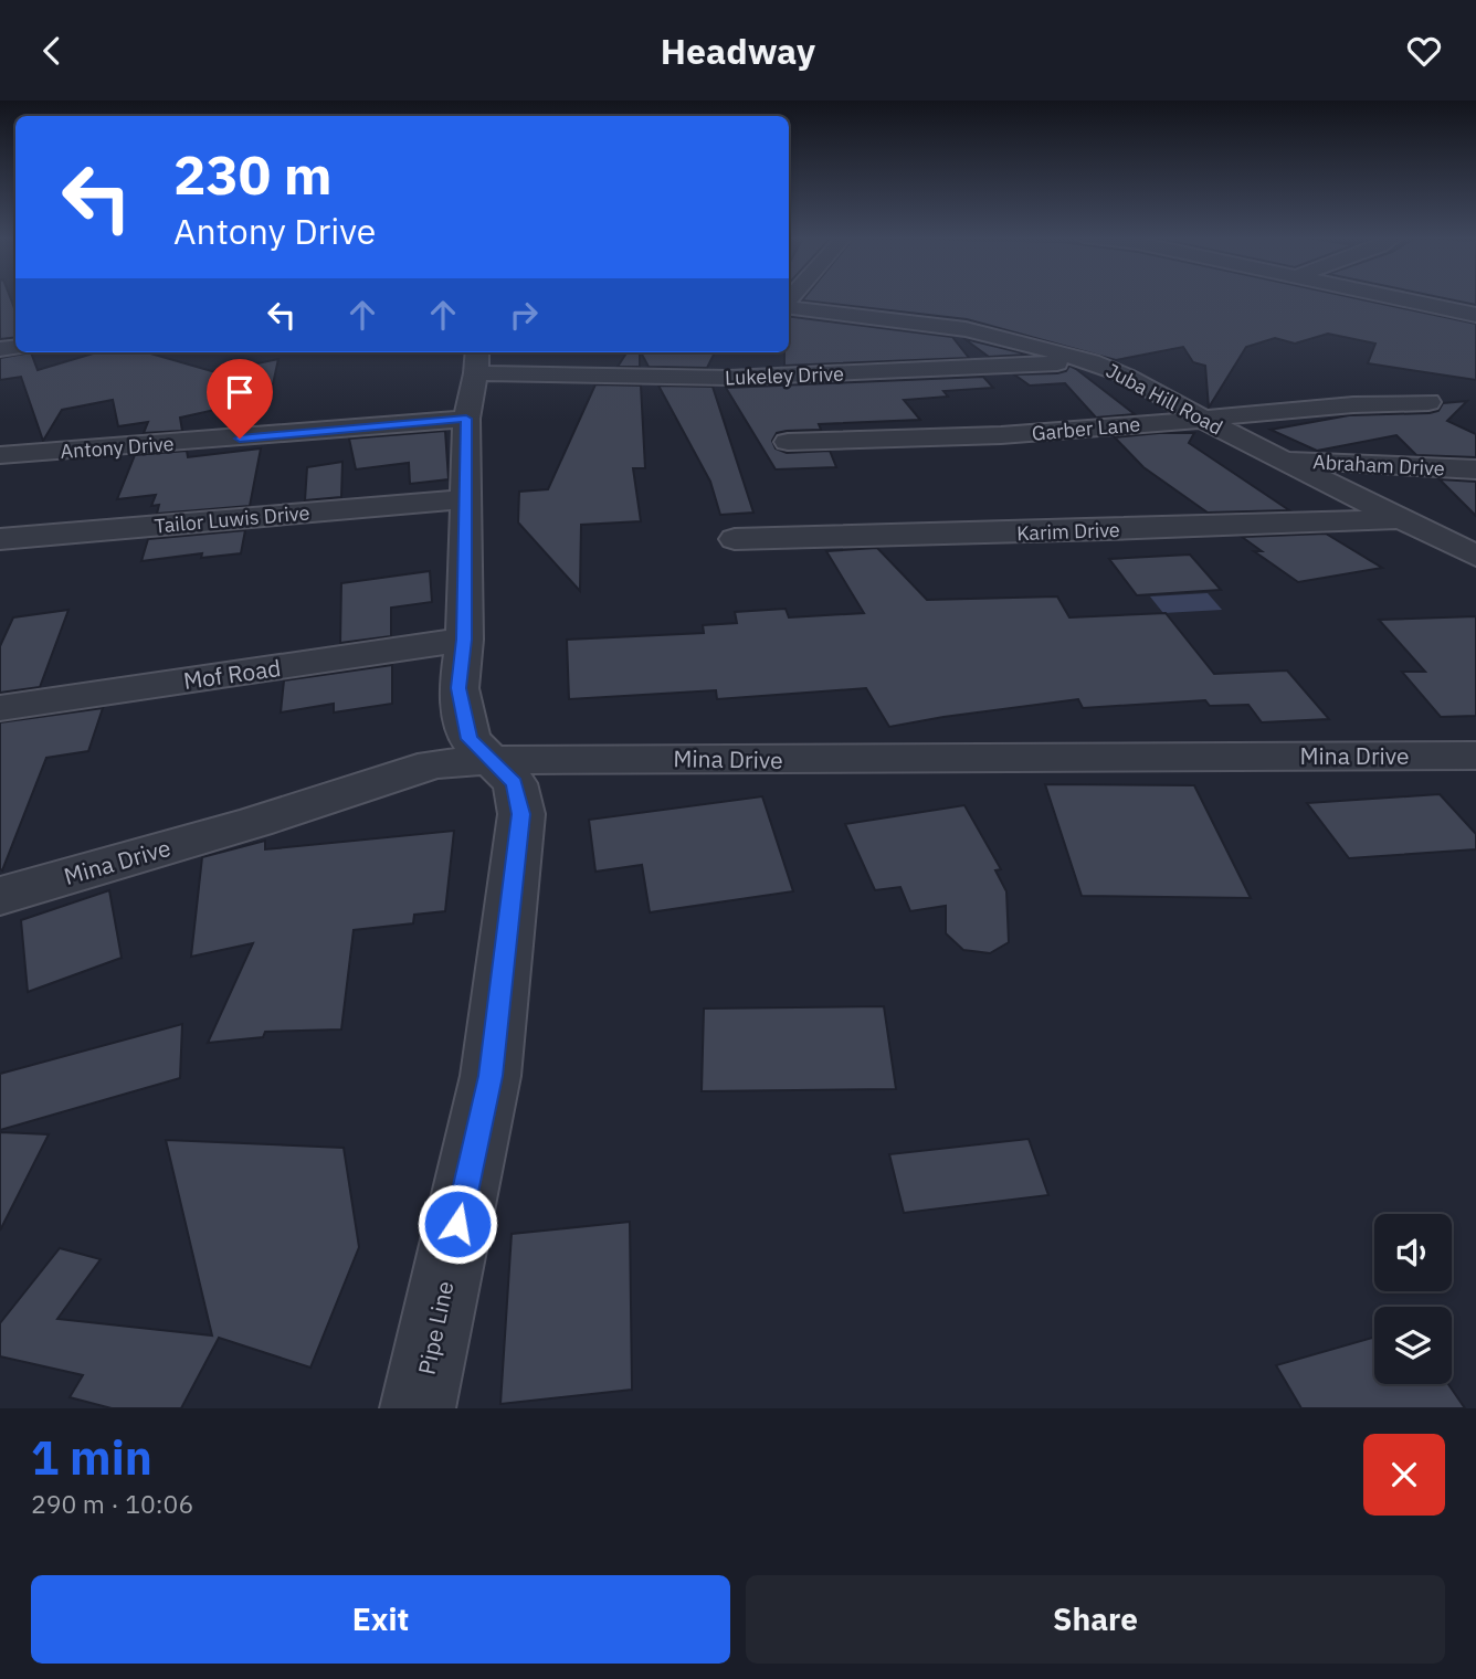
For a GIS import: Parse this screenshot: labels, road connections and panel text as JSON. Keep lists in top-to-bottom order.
{
  "streets": {
    "street": [
      "Lukeley Drive",
      "Juba Hill Road",
      "Garber Lane",
      "Antony Drive",
      "Abraham Drive",
      "Tailor Luwis Drive",
      "Karim Drive",
      "Mof Road",
      "Mina Drive",
      "Pipe Line"
    ]
  },
  "crossings": [
    ["Lukeley Drive", "Juba Hill Road"],
    ["Lukeley Drive", "Pipe Line"],
    ["Juba Hill Road", "Garber Lane"],
    ["Juba Hill Road", "Abraham Drive"],
    ["Juba Hill Road", "Karim Drive"],
    ["Antony Drive", "Pipe Line"],
    ["Tailor Luwis Drive", "Pipe Line"],
    ["Mof Road", "Pipe Line"],
    ["Mina Drive", "Pipe Line"]
  ],
  "page": {
    "header": "Headway",
    "turn": ["230 m", "Antony Drive"],
    "heading": ["1 min", "290 m · 10:06"],
    "buttons": ["Exit", "Share"]
  }
}
